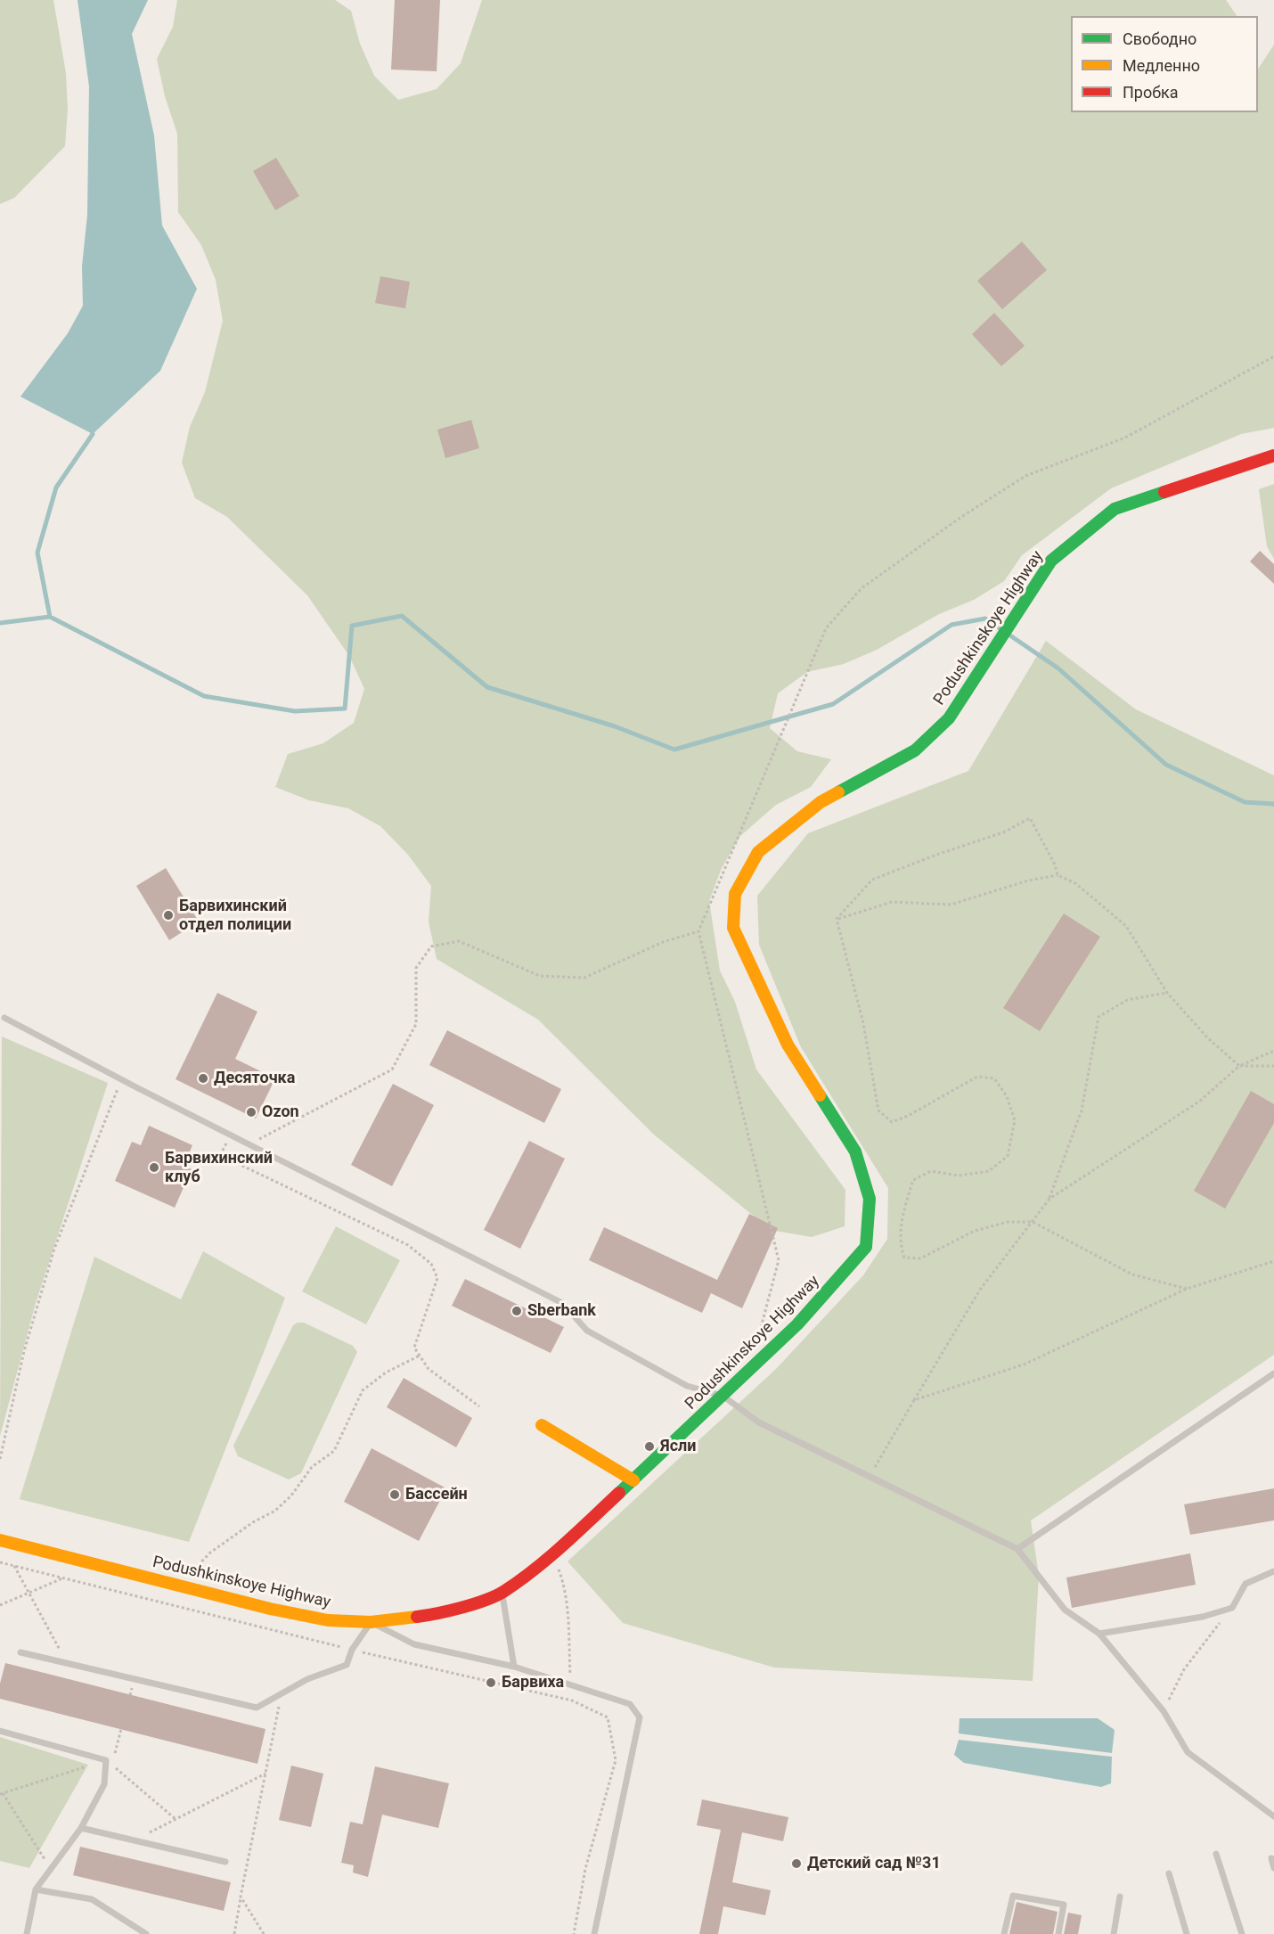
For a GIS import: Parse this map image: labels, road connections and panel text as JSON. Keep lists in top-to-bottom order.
{
  "streets": {
    "main road": ["Podushkinskoye Highway"]
  },
  "places": [
    "Барвихинский отдел полиции",
    "Десяточка",
    "Ozon",
    "Барвихинский клуб",
    "Sberbank",
    "Ясли",
    "Бассейн",
    "Барвиха",
    "Детский сад №31"
  ],
  "legend": ["Свободно", "Медленно", "Пробка"]
}
